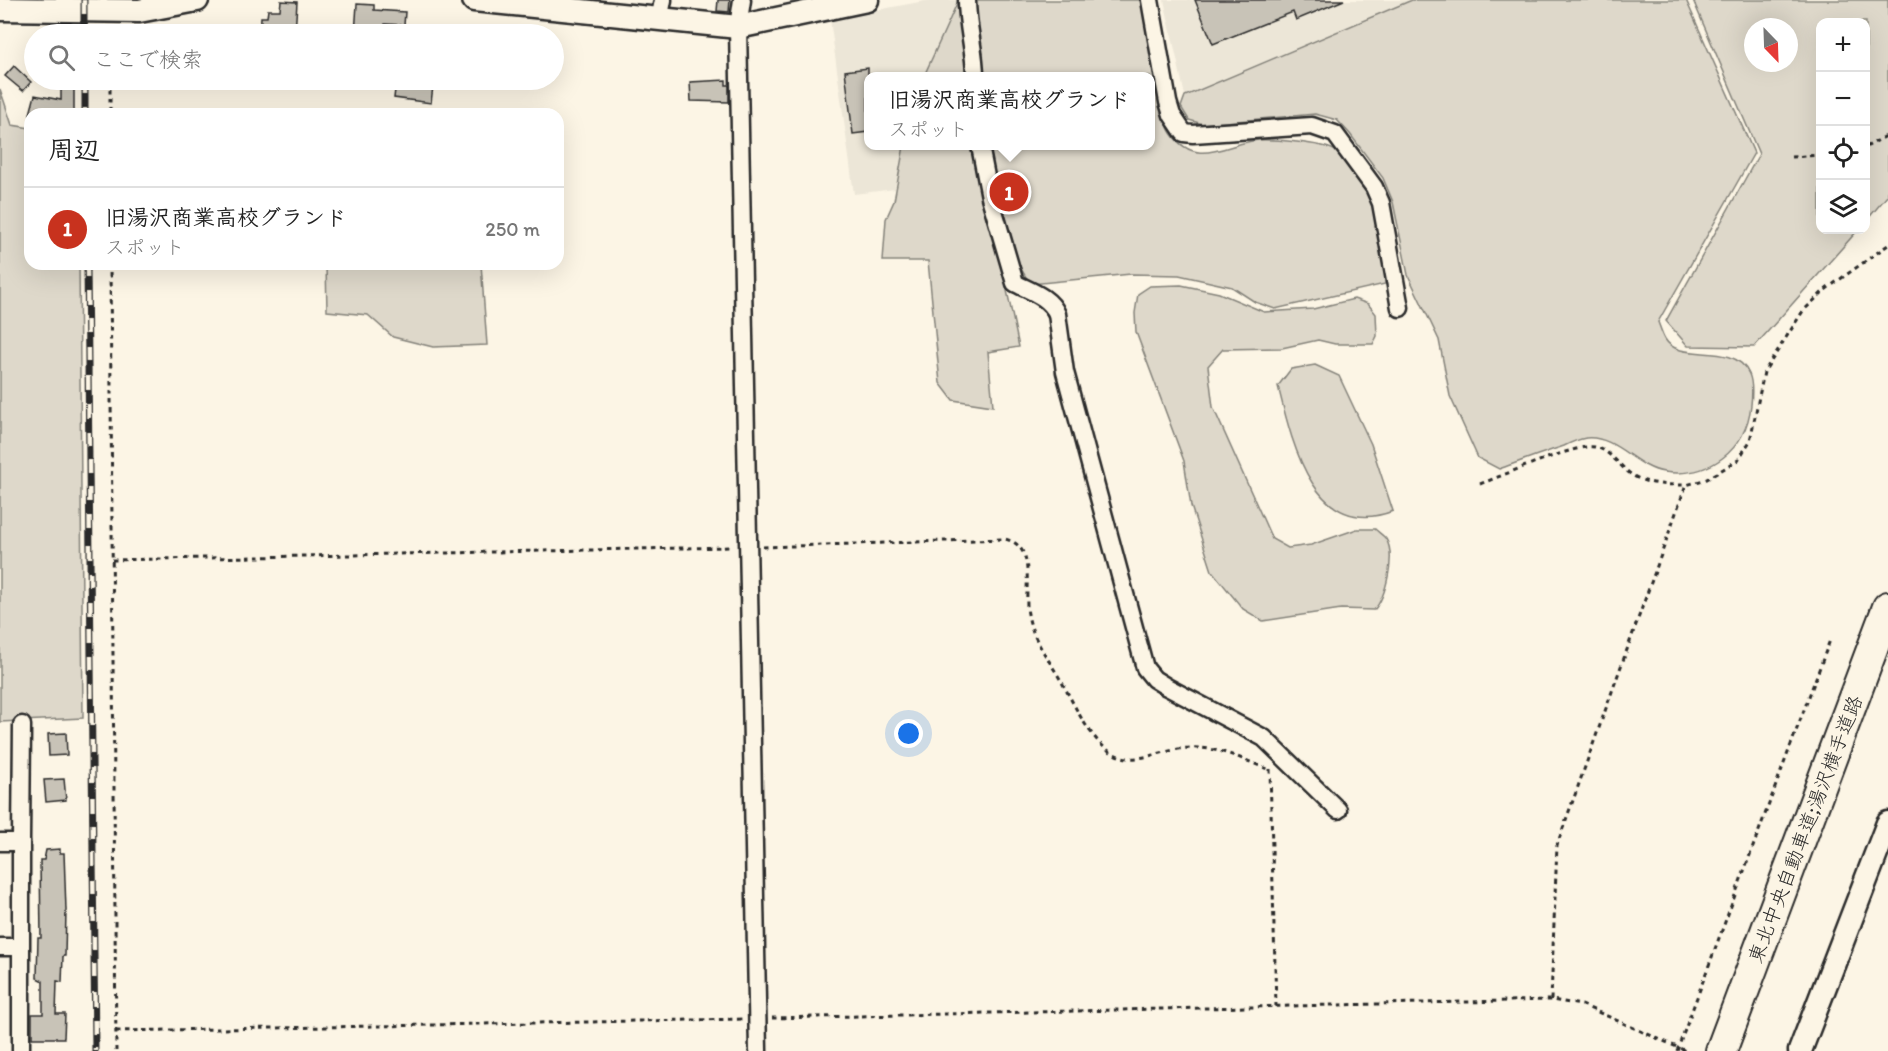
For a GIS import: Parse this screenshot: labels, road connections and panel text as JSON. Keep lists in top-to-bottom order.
{
  "streets": {
    "highway": ["東北中央自動車道;湯沢横手道路"]
  },
  "north": "bottom right",
  "page": {
    "map_buttons": ["+", "−"],
    "search": "ここで検索",
    "popup": ["旧湯沢商業高校グランド", "スポット"],
    "heading": "周辺",
    "pins": "1",
    "list": [
      {
        "mark": "1",
        "name": "旧湯沢商業高校グランド",
        "note": "スポット",
        "value": "250 m"
      }
    ]
  }
}
